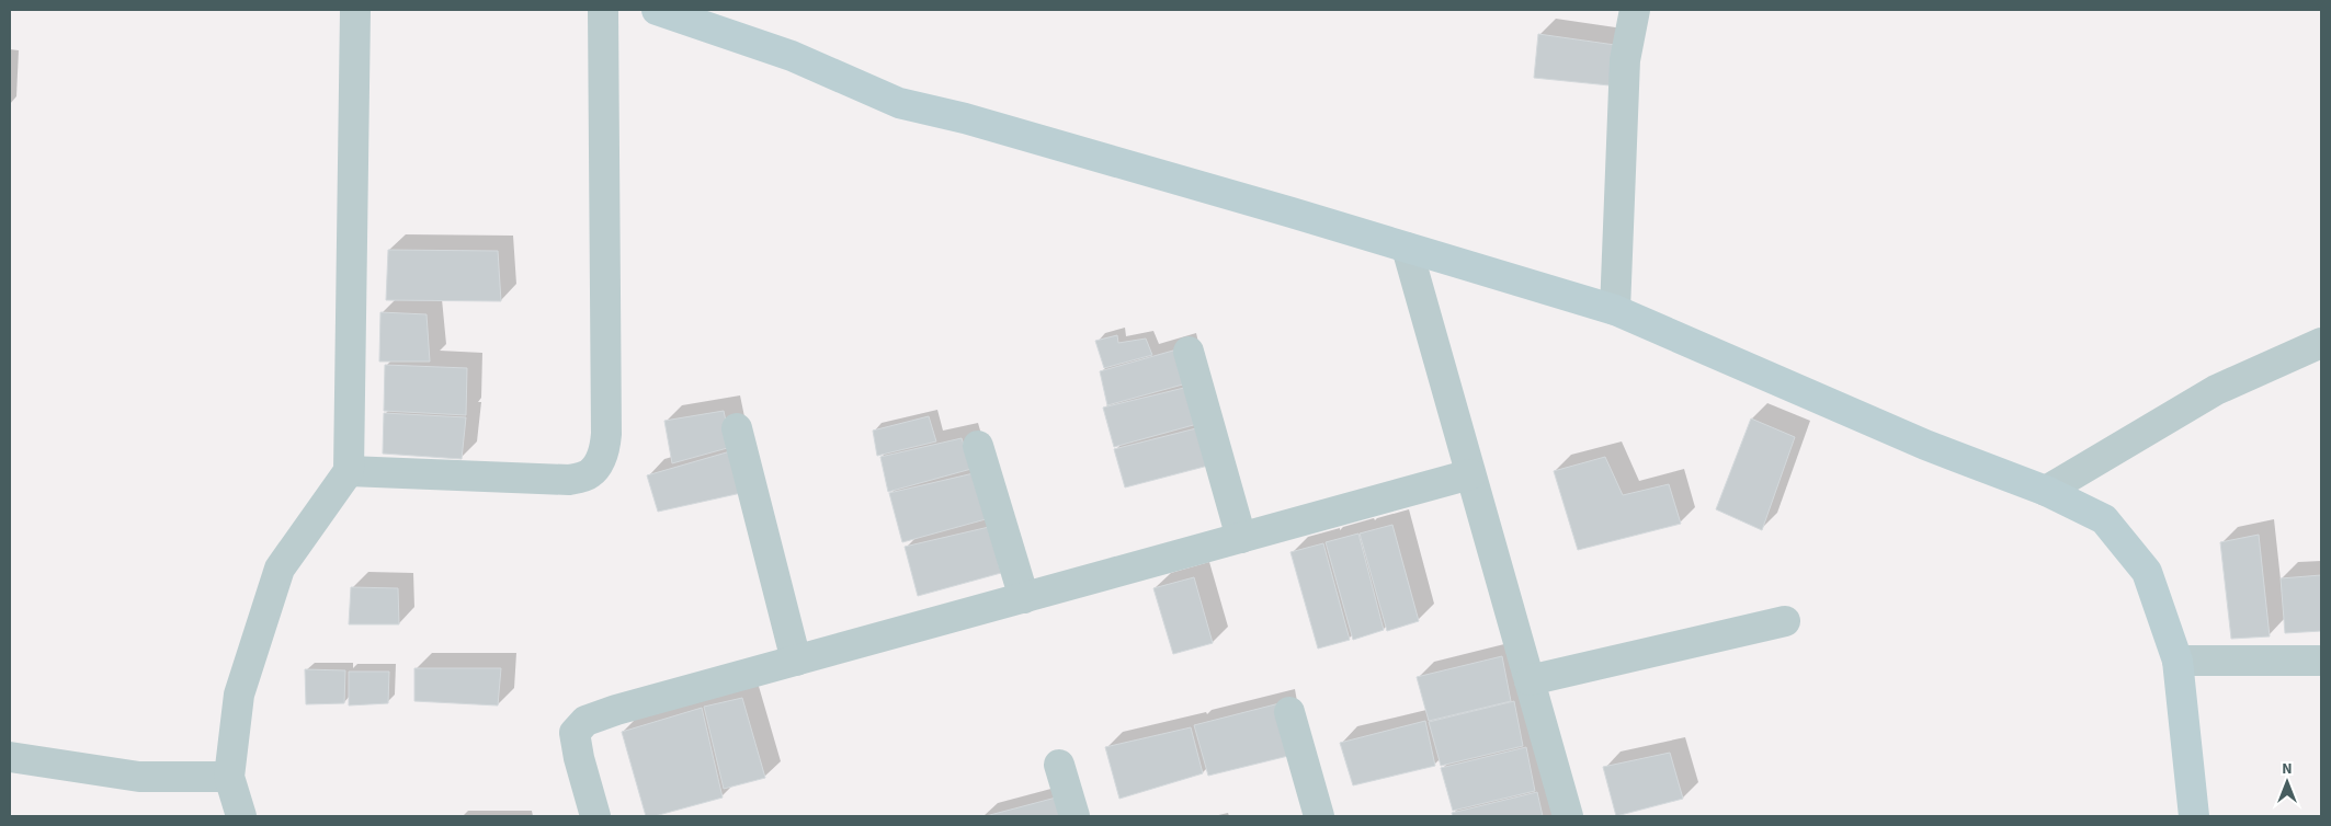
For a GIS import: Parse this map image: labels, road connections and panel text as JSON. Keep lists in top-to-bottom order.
{
  "north": "top"
}
